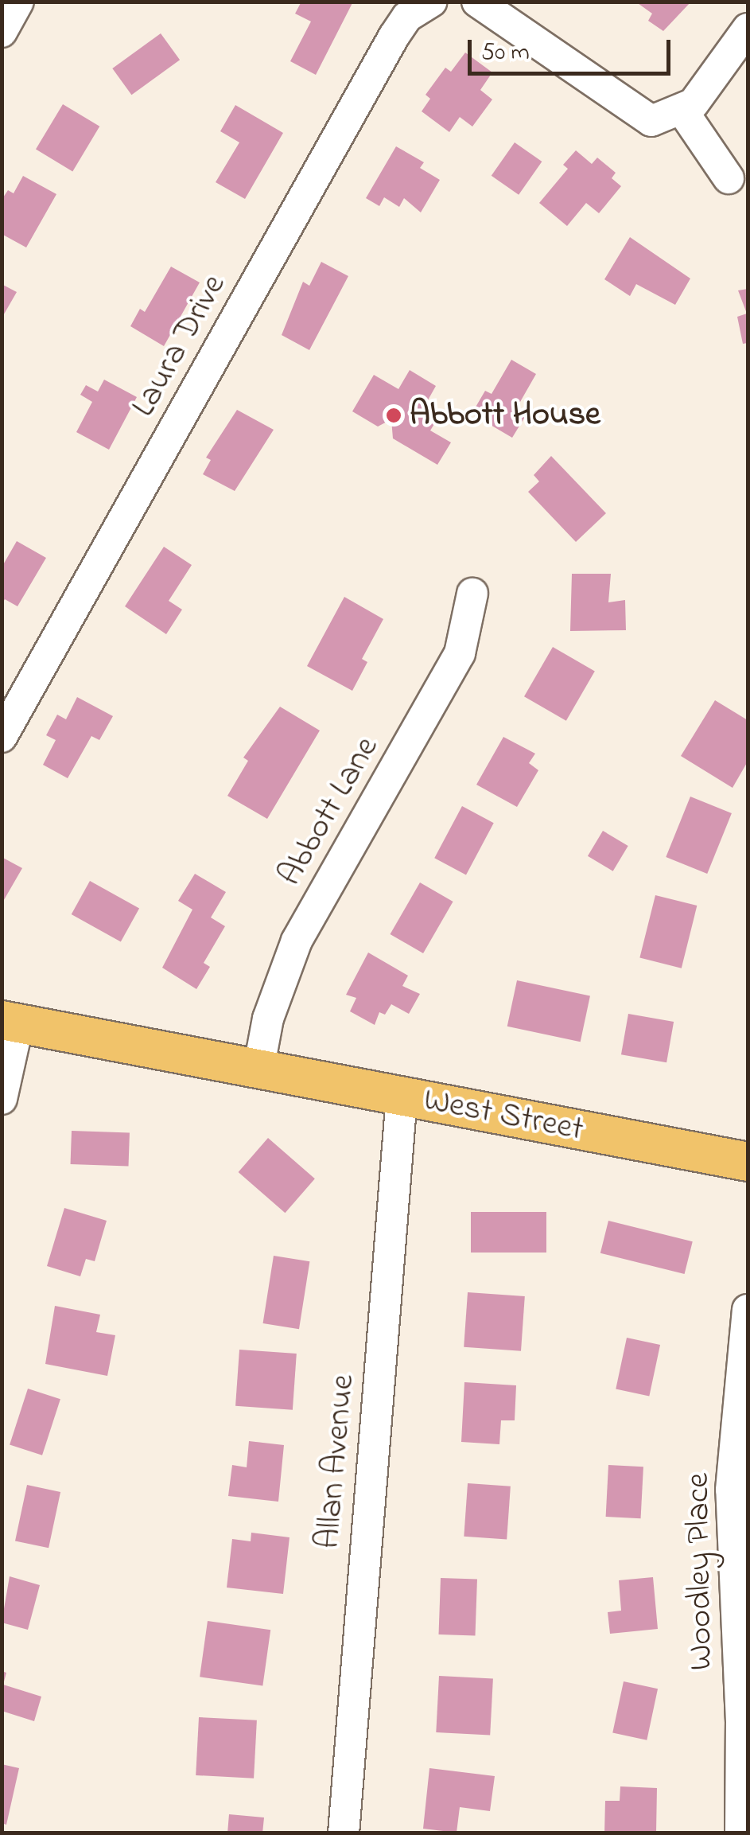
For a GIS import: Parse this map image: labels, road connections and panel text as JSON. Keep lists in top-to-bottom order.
{
  "streets": {
    "main road": ["West Street"],
    "street": [
      "Laura Drive",
      "Abbott Lane",
      "Allan Avenue",
      "Woodley Place"
    ]
  },
  "crossings": [
    ["Abbott Lane", "West Street"],
    ["West Street", "Allan Avenue"]
  ],
  "places": ["Abbott House"],
  "scale_bar": "50 m"
}
